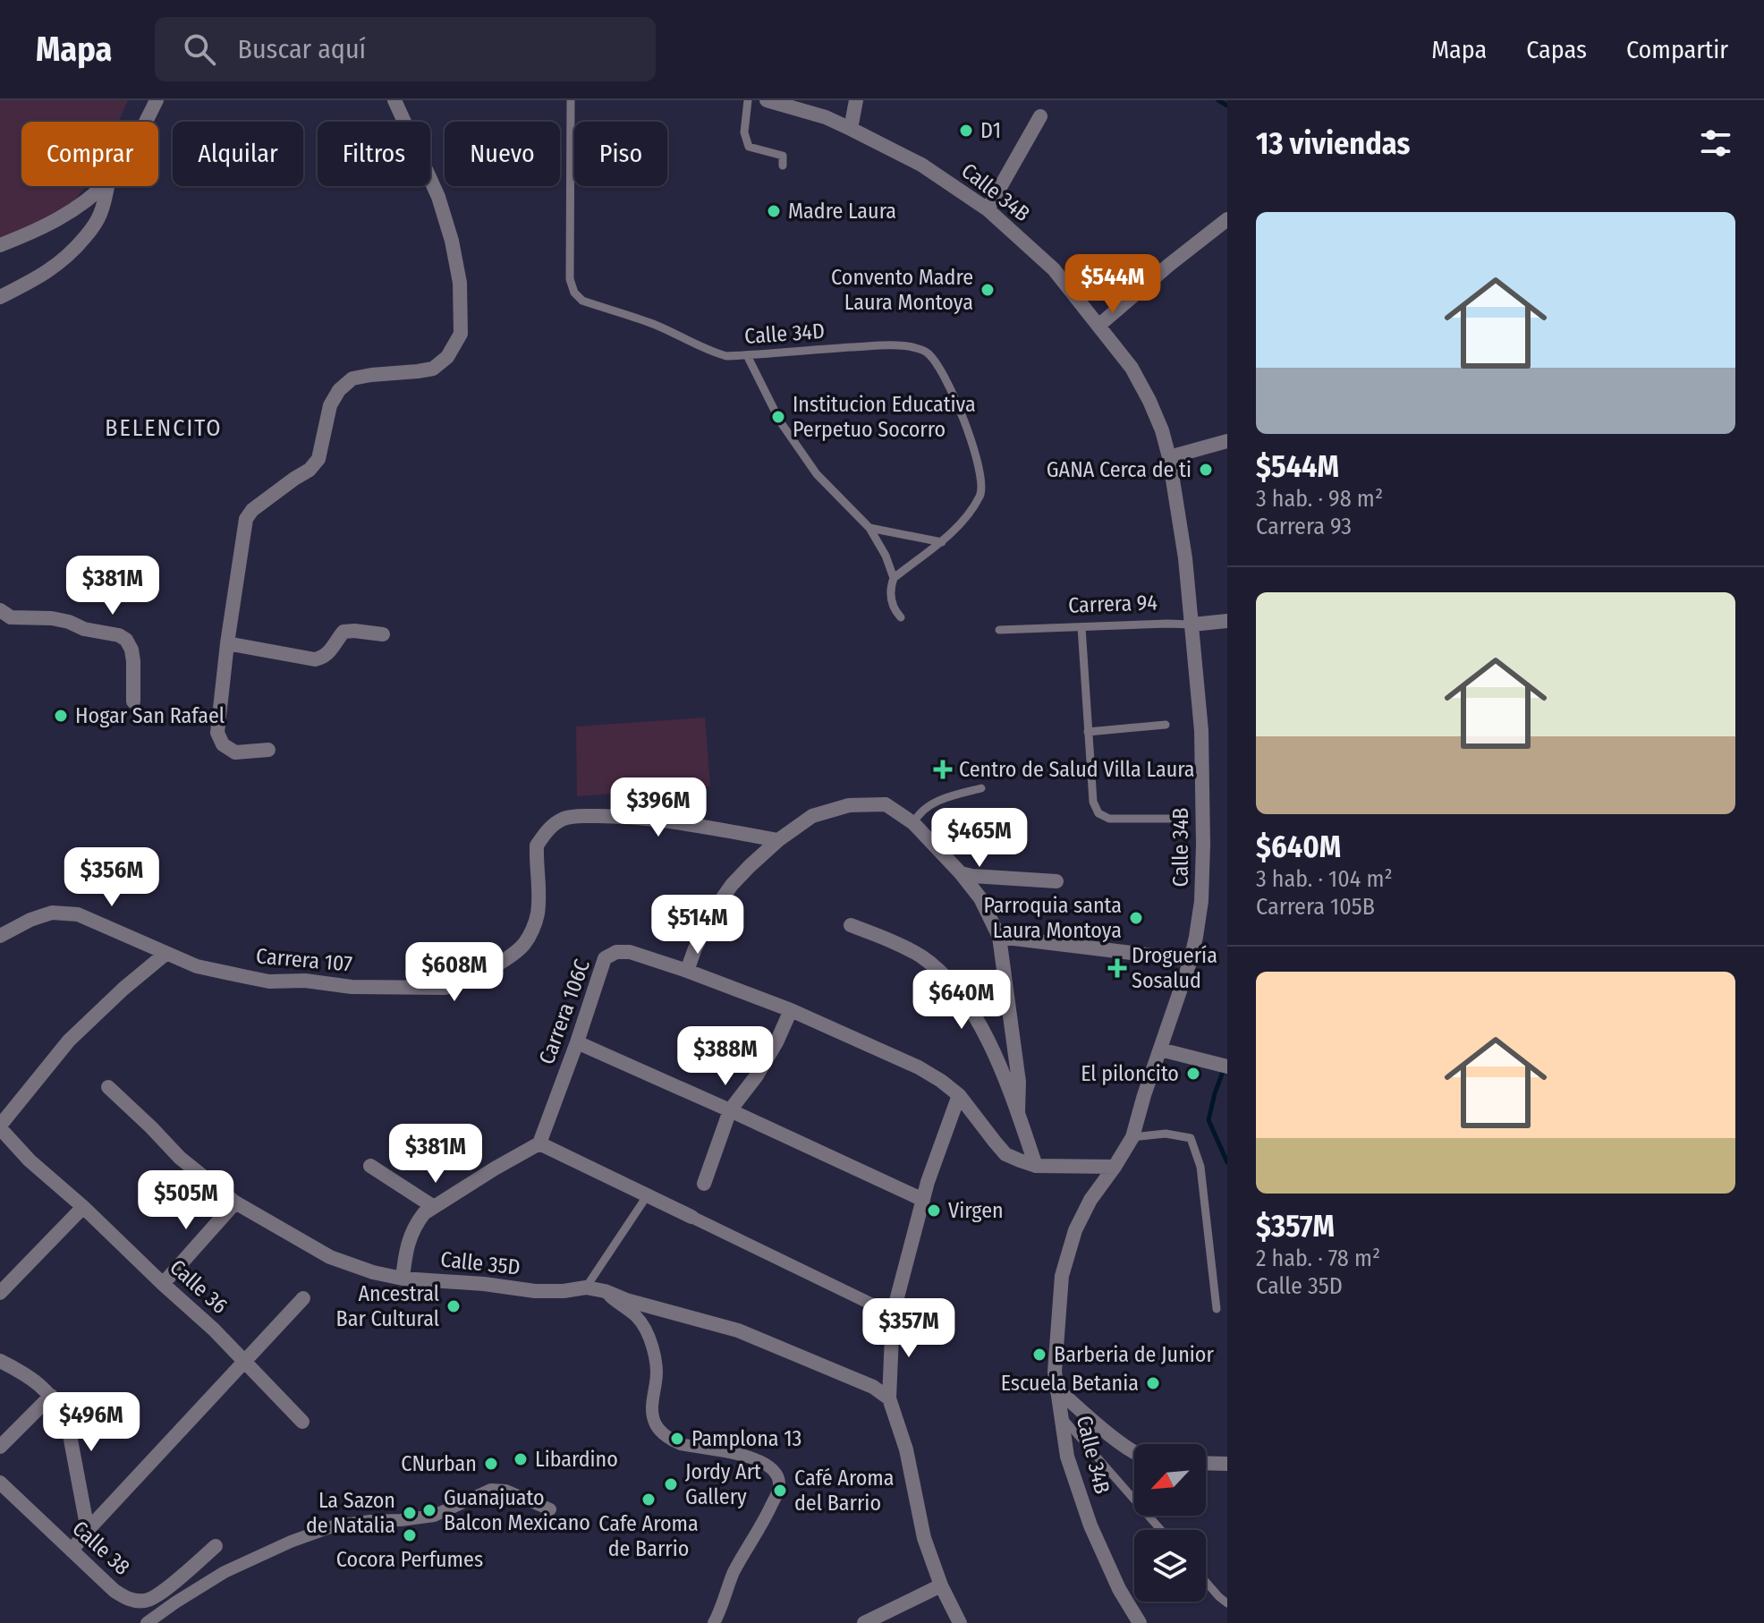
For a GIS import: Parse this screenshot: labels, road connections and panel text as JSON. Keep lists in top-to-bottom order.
{
  "streets": {
    "street": [
      "Calle 34B",
      "Carrera 94",
      "Carrera 107",
      "Carrera 106C",
      "Calle 35D",
      "Calle 36",
      "Calle 38"
    ],
    "lane": ["Calle 34D"]
  },
  "crossings": [
    ["Calle 34B", "Carrera 94"]
  ],
  "districts": ["BELENCITO"],
  "places": {
    "other": [
      "D1",
      "Madre Laura",
      "Convento Madre Laura Montoya",
      "Institucion Educativa Perpetuo Socorro",
      "GANA Cerca de ti",
      "Hogar San Rafael",
      "Parroquia santa Laura Montoya",
      "El piloncito",
      "Virgen",
      "Ancestral Bar Cultural",
      "Barberia de Junior",
      "Escuela Betania",
      "Pamplona 13",
      "Libardino",
      "CNurban",
      "Jordy Art Gallery",
      "Café Aroma del Barrio",
      "Cafe Aroma de Barrio",
      "Guanajuato Balcon Mexicano",
      "La Sazon de Natalia",
      "Cocora Perfumes"
    ],
    "health": ["Centro de Salud Villa Laura", "Droguería Sosalud"]
  },
  "north": "bottom left",
  "page": {
    "header": "Mapa",
    "search": "Buscar aquí",
    "nav": ["Mapa", "Capas", "Compartir"],
    "heading": "13 viviendas",
    "chip": [
      "Comprar",
      "Alquilar",
      "Filtros",
      "Nuevo",
      "Piso"
    ],
    "list": [
      {
        "name": "$544M",
        "note": "3 hab. · 98 m² · Carrera 93"
      },
      {
        "name": "$640M",
        "note": "3 hab. · 104 m² · Carrera 105B"
      },
      {
        "name": "$357M",
        "note": "2 hab. · 78 m² · Calle 35D"
      }
    ],
    "price": [
      "$544M",
      "$381M",
      "$396M",
      "$465M",
      "$356M",
      "$514M",
      "$608M",
      "$640M",
      "$388M",
      "$381M",
      "$505M",
      "$357M",
      "$496M"
    ]
  }
}
